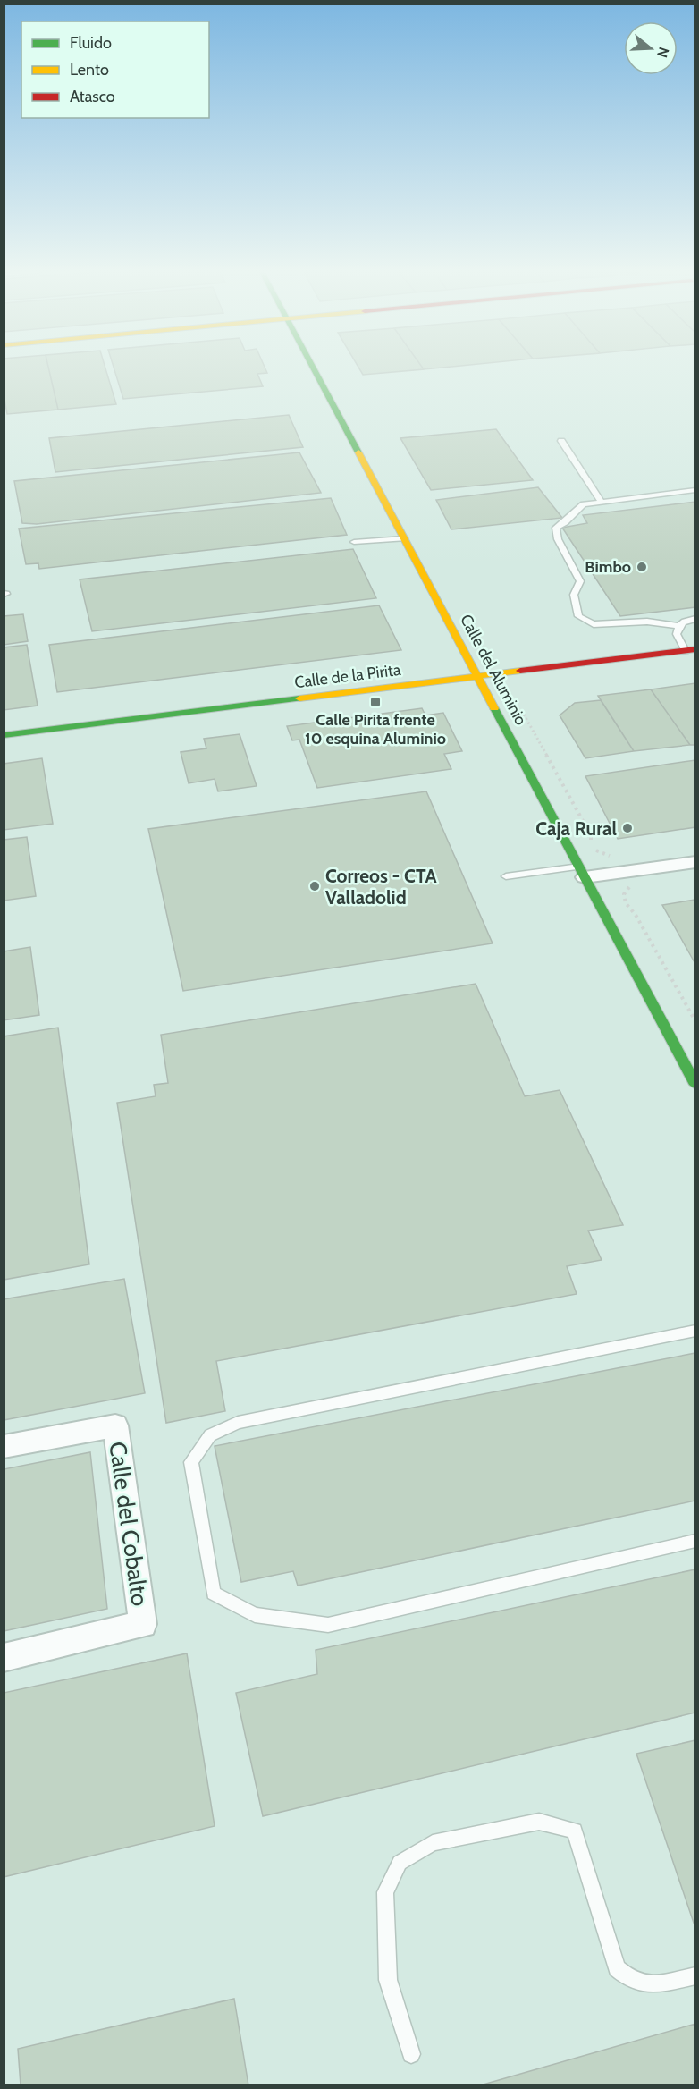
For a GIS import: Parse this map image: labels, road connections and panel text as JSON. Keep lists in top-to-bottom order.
{
  "streets": {
    "street": ["Calle del Aluminio", "Calle de la Pirita", "Calle del Cobalto"]
  },
  "crossings": [
    ["Calle del Aluminio", "Calle de la Pirita"]
  ],
  "places": {
    "other": ["Bimbo", "Caja Rural", "Correos - CTA Valladolid"],
    "transit": ["Calle Pirita frente 10 esquina Aluminio"]
  },
  "legend": ["Fluido", "Lento", "Atasco"],
  "north": "right"
}
